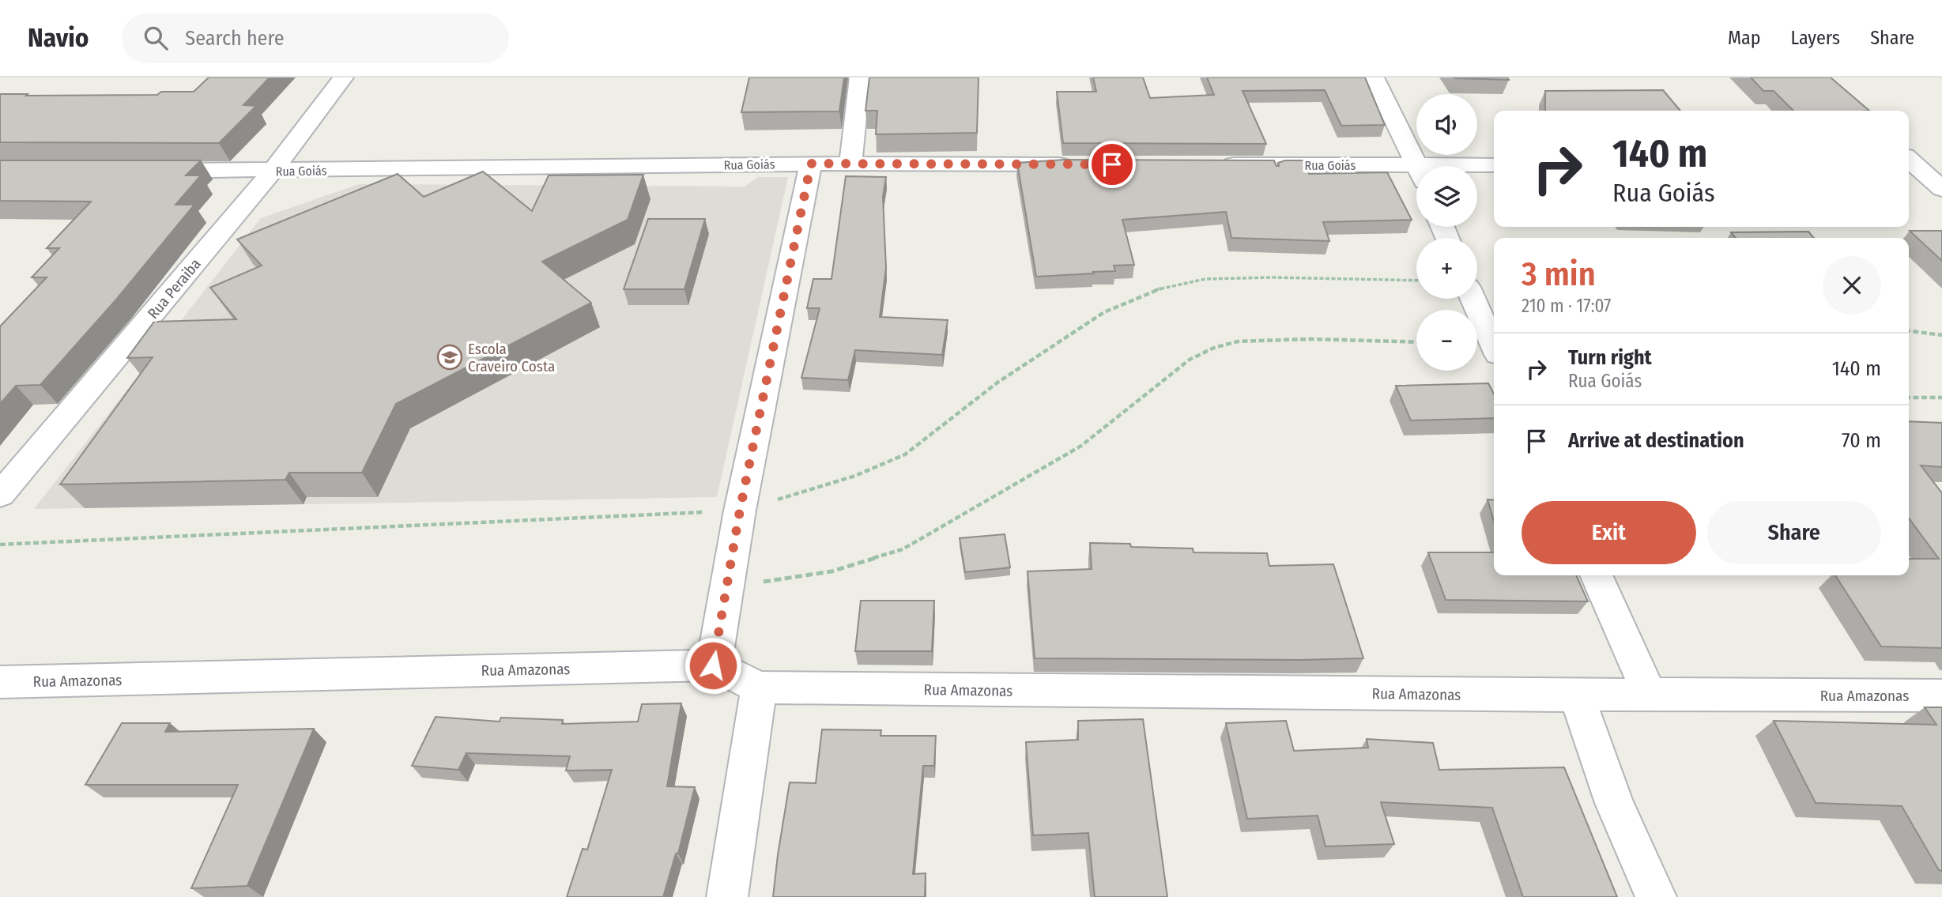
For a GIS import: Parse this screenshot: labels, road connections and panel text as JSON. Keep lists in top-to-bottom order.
{
  "streets": {
    "street": ["Rua Goiás", "Rua Peraiba", "Rua Amazonas"]
  },
  "crossings": [
    ["Rua Goiás", "Rua Peraiba"]
  ],
  "places": {
    "school or university": ["Escola Craveiro Costa"]
  },
  "page": {
    "header": "Navio",
    "search": "Search here",
    "nav": ["Map", "Layers", "Share"],
    "map_buttons": ["+", "−"],
    "turn": ["140 m", "Rua Goiás"],
    "heading": ["3 min", "210 m · 17:07"],
    "list": [
      {
        "name": "Turn right",
        "note": "Rua Goiás",
        "value": "140 m"
      },
      {
        "name": "Arrive at destination",
        "value": "70 m"
      }
    ],
    "buttons": ["Exit", "Share"]
  }
}
